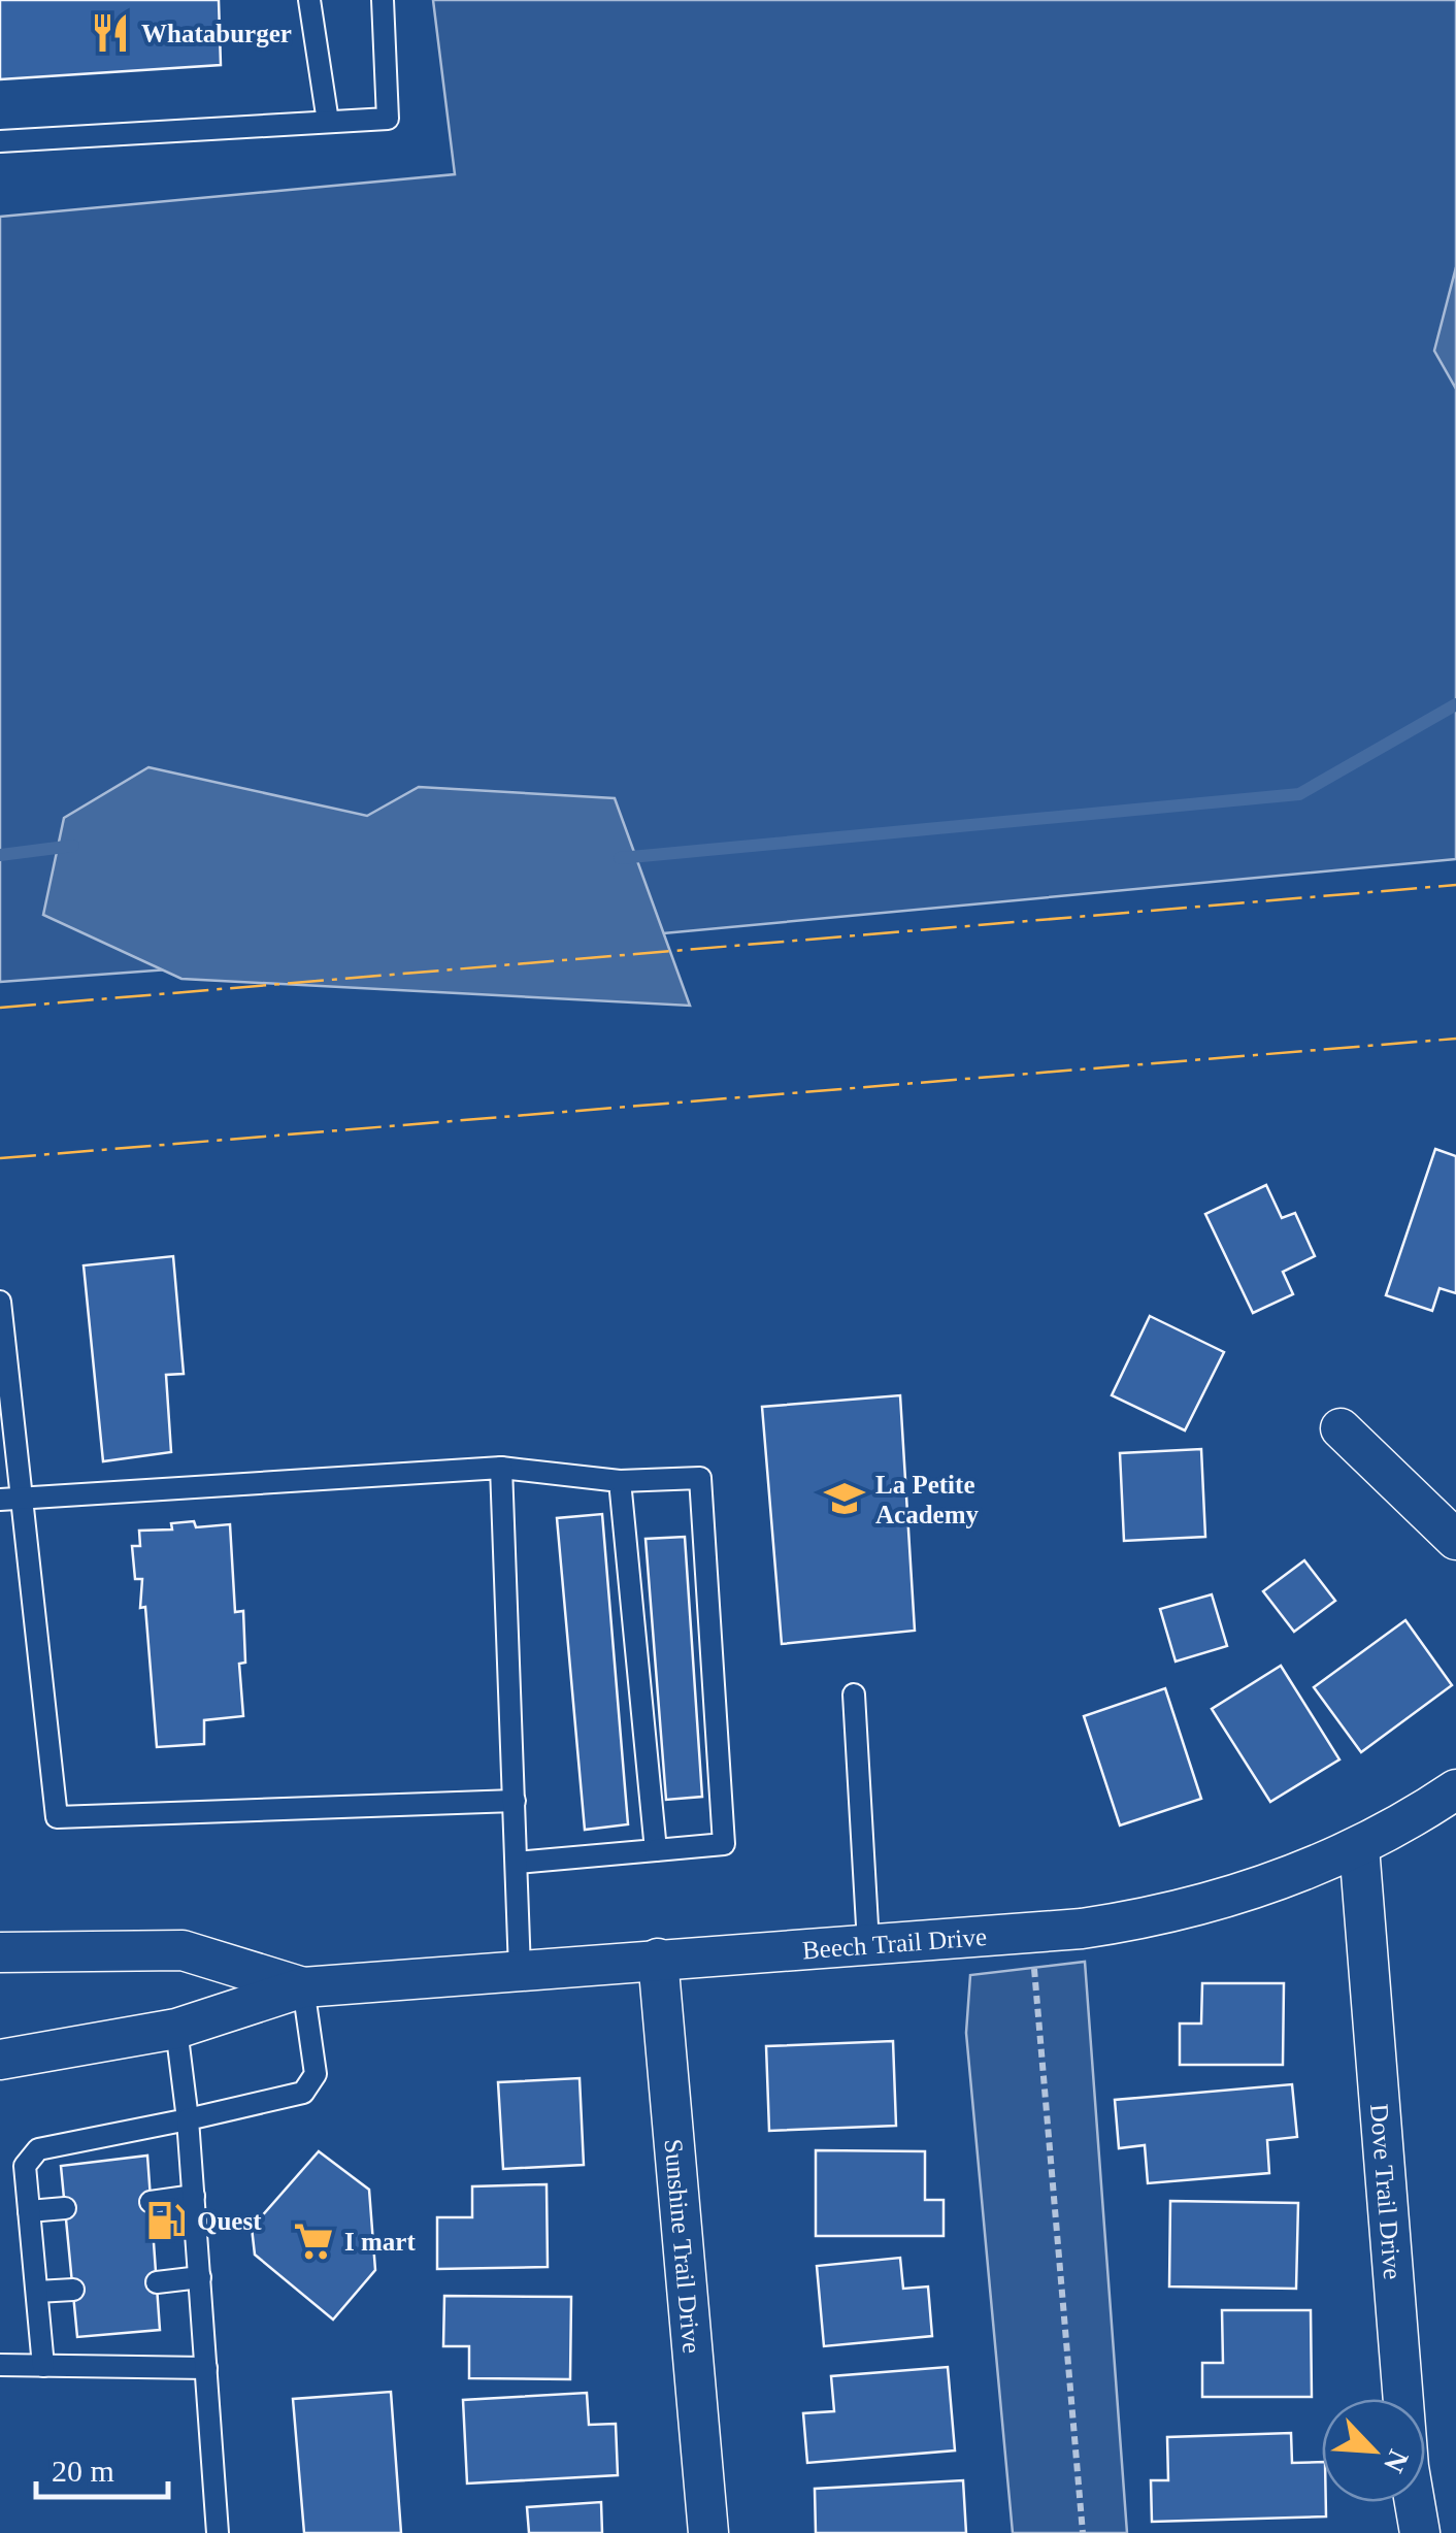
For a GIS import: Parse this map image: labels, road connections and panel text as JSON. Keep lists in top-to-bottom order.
{
  "streets": {
    "street": ["Beech Trail Drive", "Dove Trail Drive", "Sunshine Trail Drive"]
  },
  "crossings": [
    ["Beech Trail Drive", "Dove Trail Drive"],
    ["Beech Trail Drive", "Sunshine Trail Drive"]
  ],
  "places": {
    "restaurant": ["Whataburger"],
    "school or university": ["La Petite Academy"],
    "fuel station": ["Quest"],
    "supermarket": ["I mart"]
  },
  "scale_bar": "20 m",
  "north": "bottom right"
}
